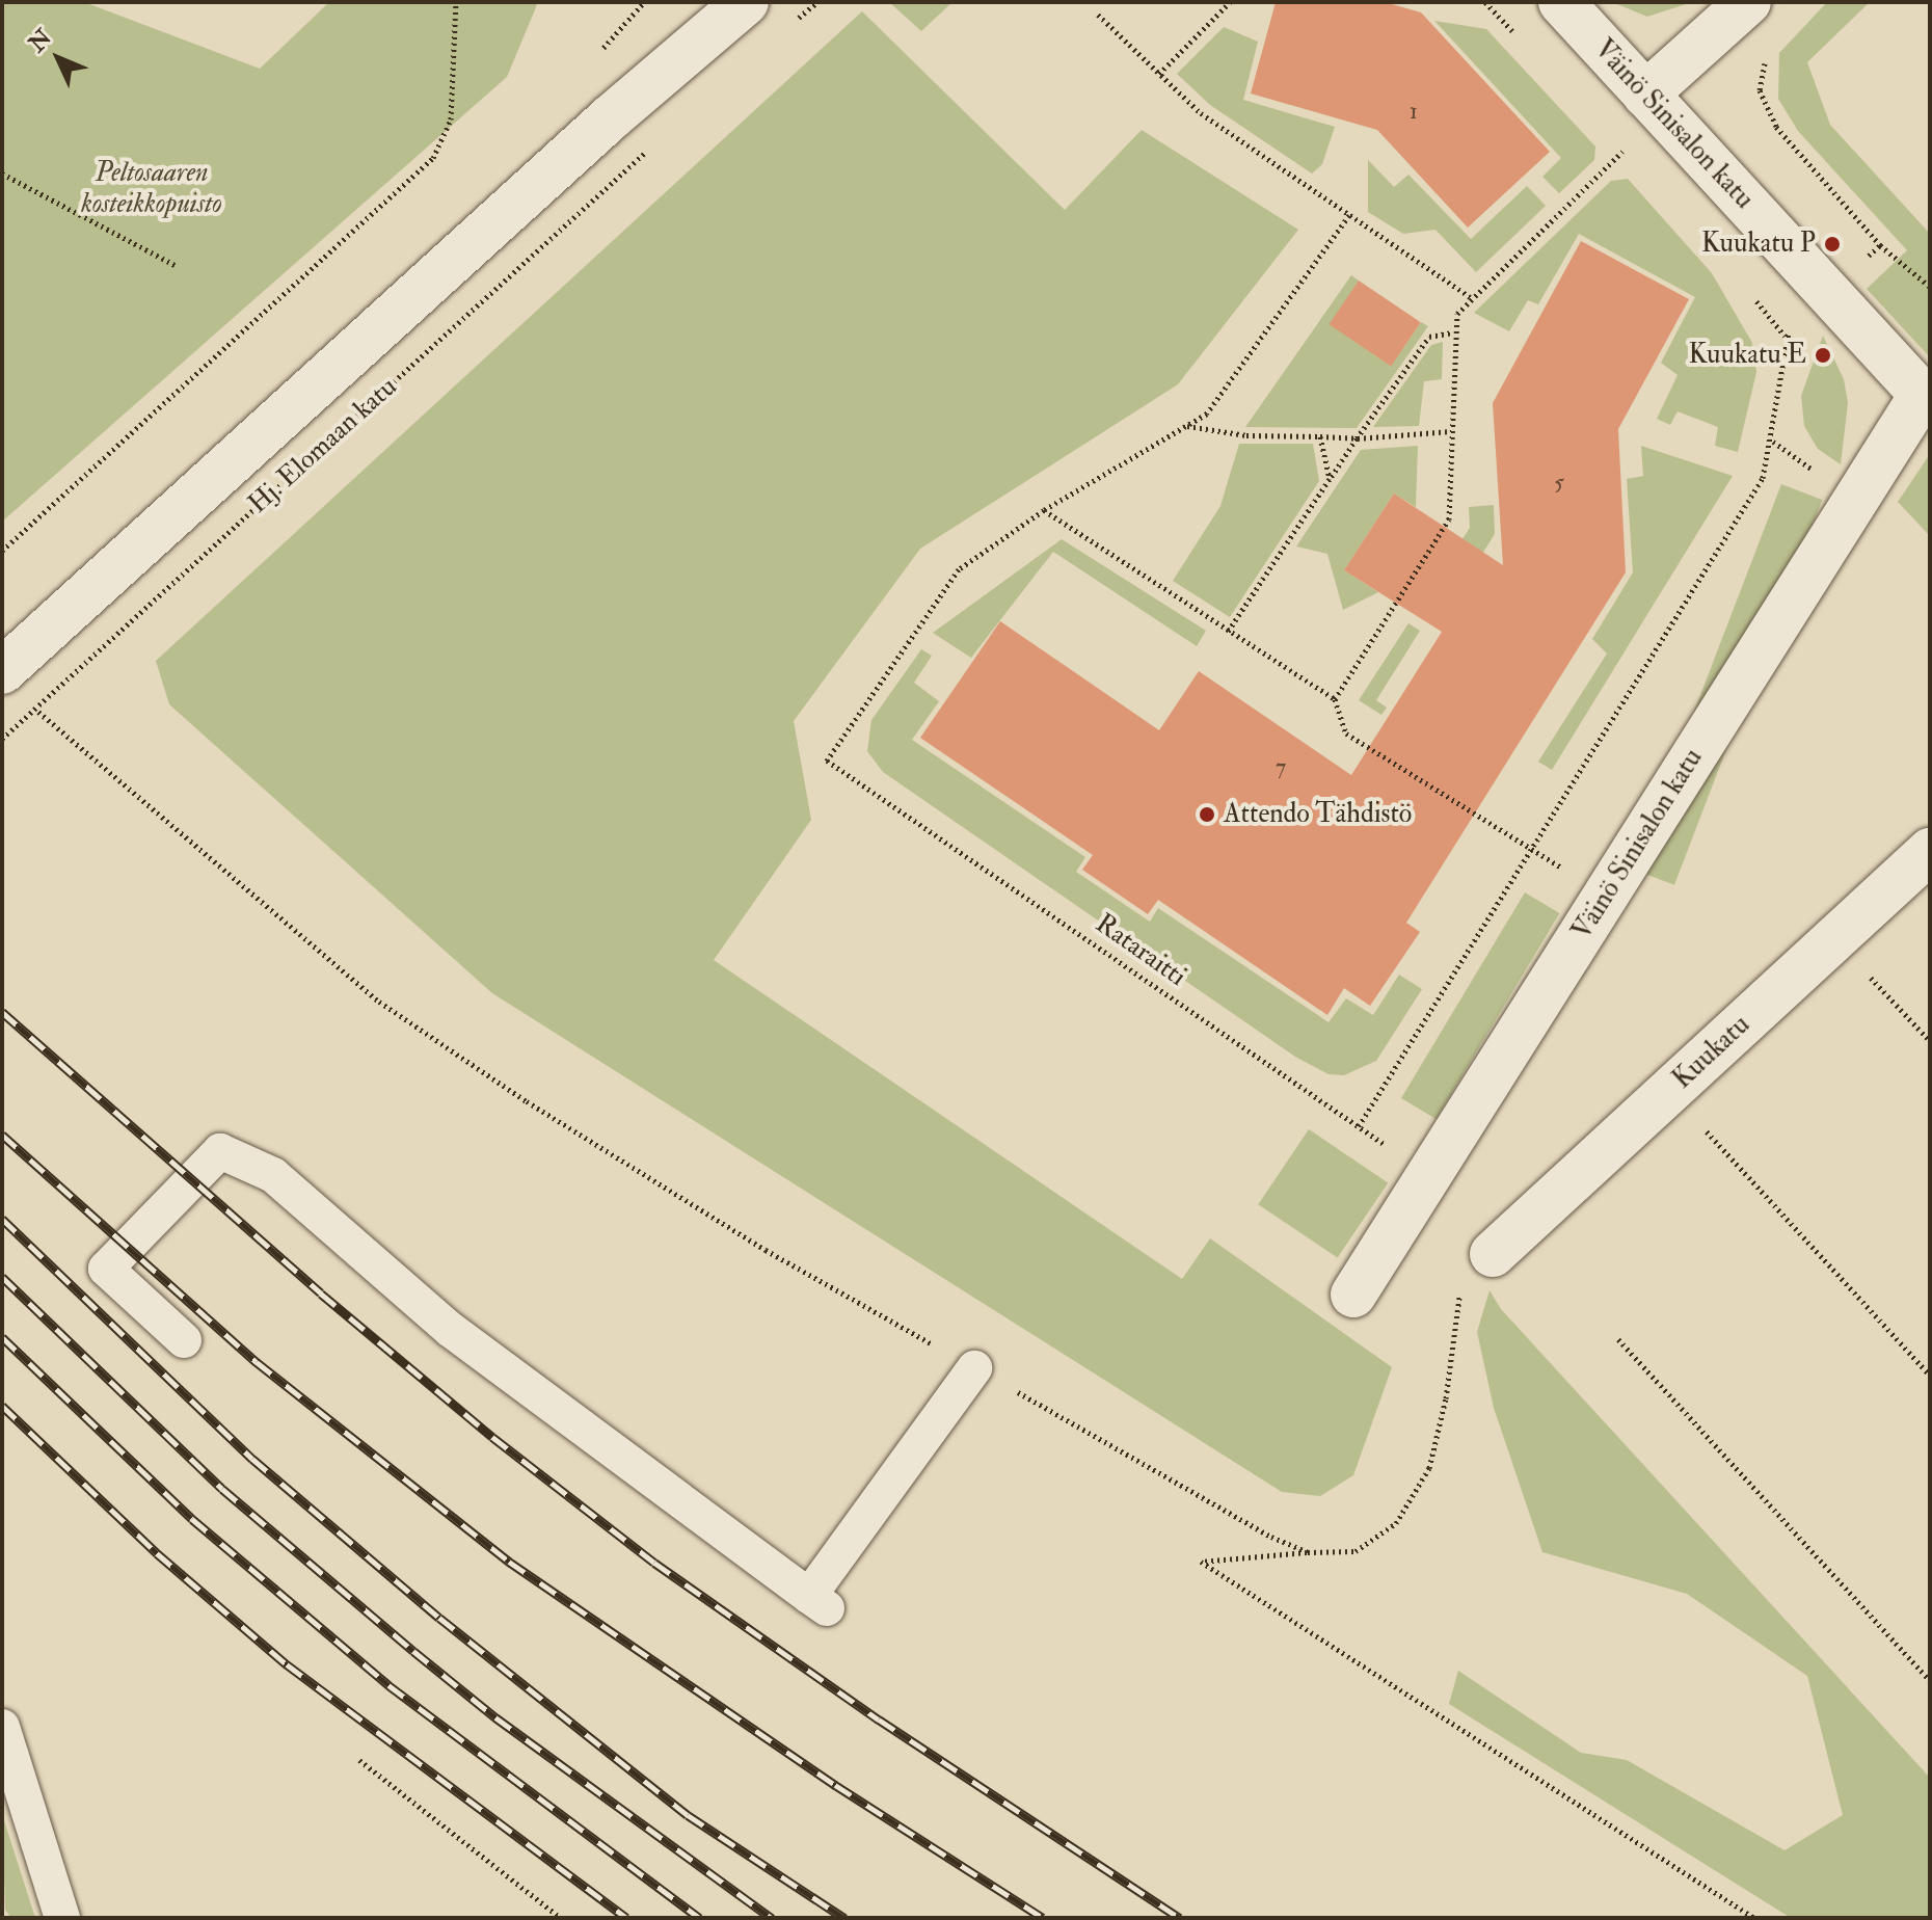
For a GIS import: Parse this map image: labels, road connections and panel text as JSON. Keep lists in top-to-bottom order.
{
  "streets": {
    "street": ["Väinö Sinisalon katu", "Hj. Elomaan katu", "Kuukatu"],
    "path": ["Rataraitti"]
  },
  "crossings": [
    ["Väinö Sinisalon katu", "Rataraitti"]
  ],
  "parks": ["Peltosaaren kosteikkopuisto"],
  "places": ["Kuukatu P", "Kuukatu E", "Attendo Tähdistö"],
  "house_numbers": ["1", "5", "7"],
  "north": "top left"
}
